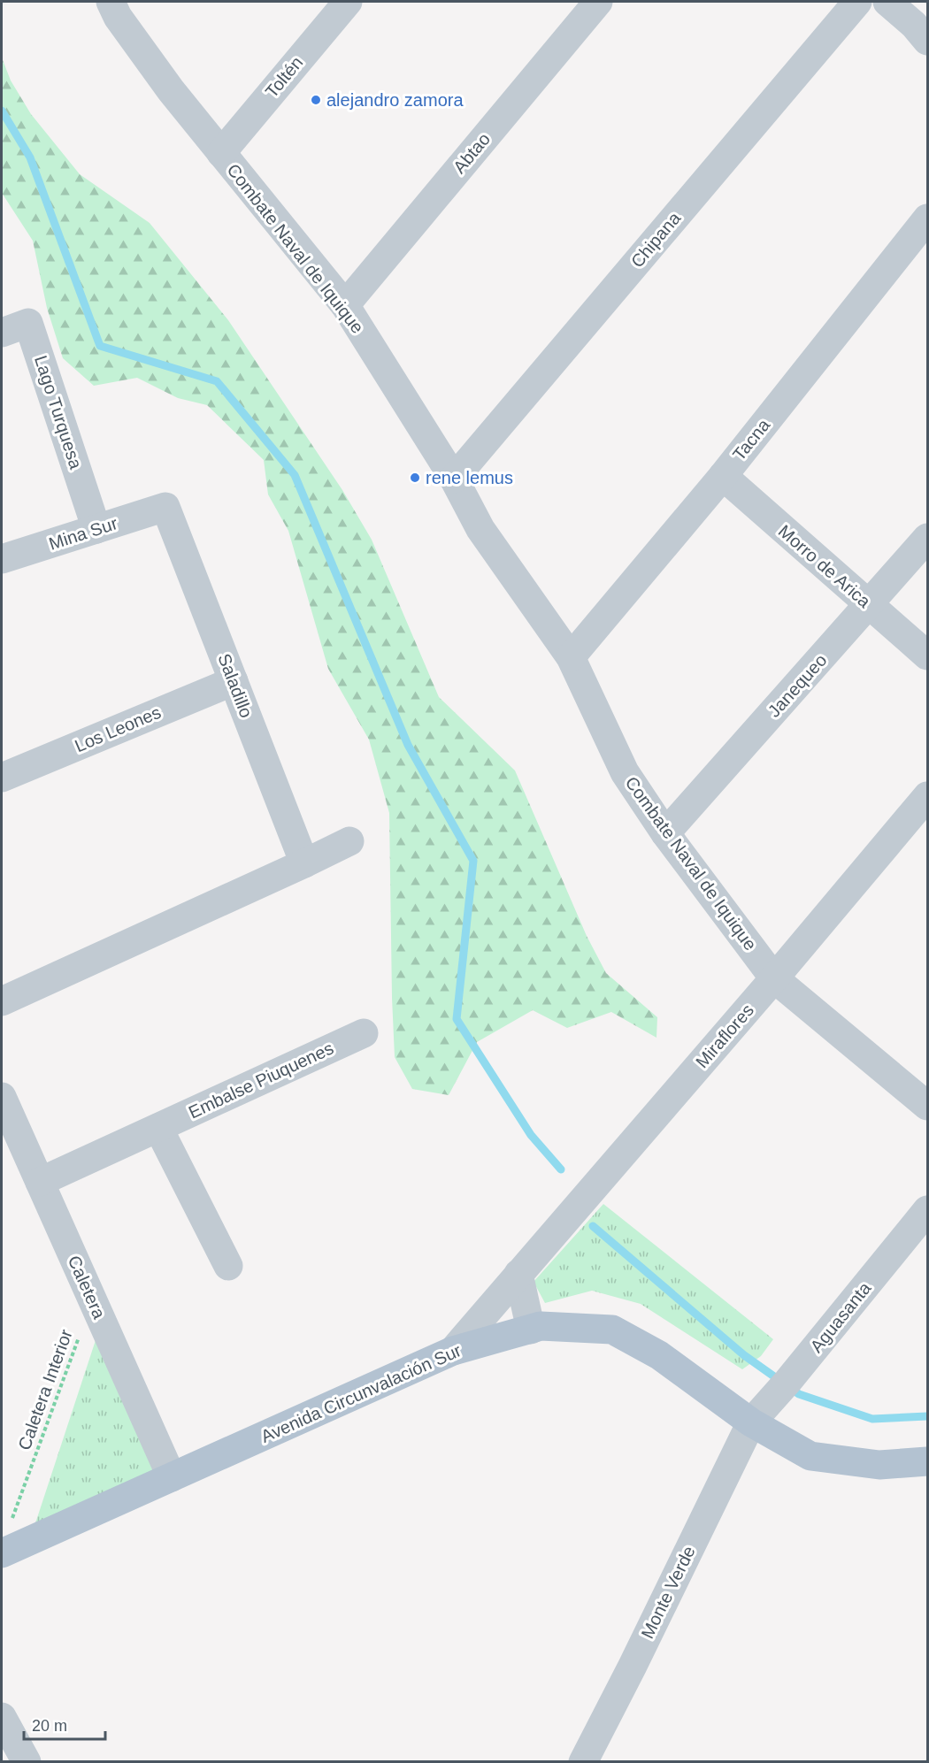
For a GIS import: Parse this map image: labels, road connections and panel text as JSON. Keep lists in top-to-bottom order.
{
  "streets": {
    "main road": ["Avenida Circunvalación Sur"],
    "street": [
      "Toltén",
      "Abtao",
      "Chipana",
      "Combate Naval de Iquique",
      "Lago Turquesa",
      "Tacna",
      "Mina Sur",
      "Morro de Arica",
      "Saladillo",
      "Janequeo",
      "Los Leones",
      "Miraflores",
      "Embalse Piuquenes",
      "Caletera",
      "Aguasanta",
      "Monte Verde"
    ],
    "path": ["Caletera Interior"]
  },
  "crossings": [
    ["Toltén", "Combate Naval de Iquique"],
    ["Abtao", "Combate Naval de Iquique"],
    ["Chipana", "Combate Naval de Iquique"],
    ["Combate Naval de Iquique", "Tacna"],
    ["Combate Naval de Iquique", "Janequeo"],
    ["Combate Naval de Iquique", "Miraflores"],
    ["Lago Turquesa", "Mina Sur"],
    ["Tacna", "Morro de Arica"],
    ["Mina Sur", "Saladillo"],
    ["Morro de Arica", "Janequeo"],
    ["Saladillo", "Los Leones"],
    ["Miraflores", "Avenida Circunvalación Sur"],
    ["Embalse Piuquenes", "Caletera"],
    ["Caletera", "Caletera Interior"],
    ["Caletera", "Avenida Circunvalación Sur"],
    ["Aguasanta", "Avenida Circunvalación Sur"],
    ["Aguasanta", "Monte Verde"],
    ["Avenida Circunvalación Sur", "Monte Verde"]
  ],
  "places": ["alejandro zamora", "rene lemus"],
  "scale_bar": "20 m"
}
